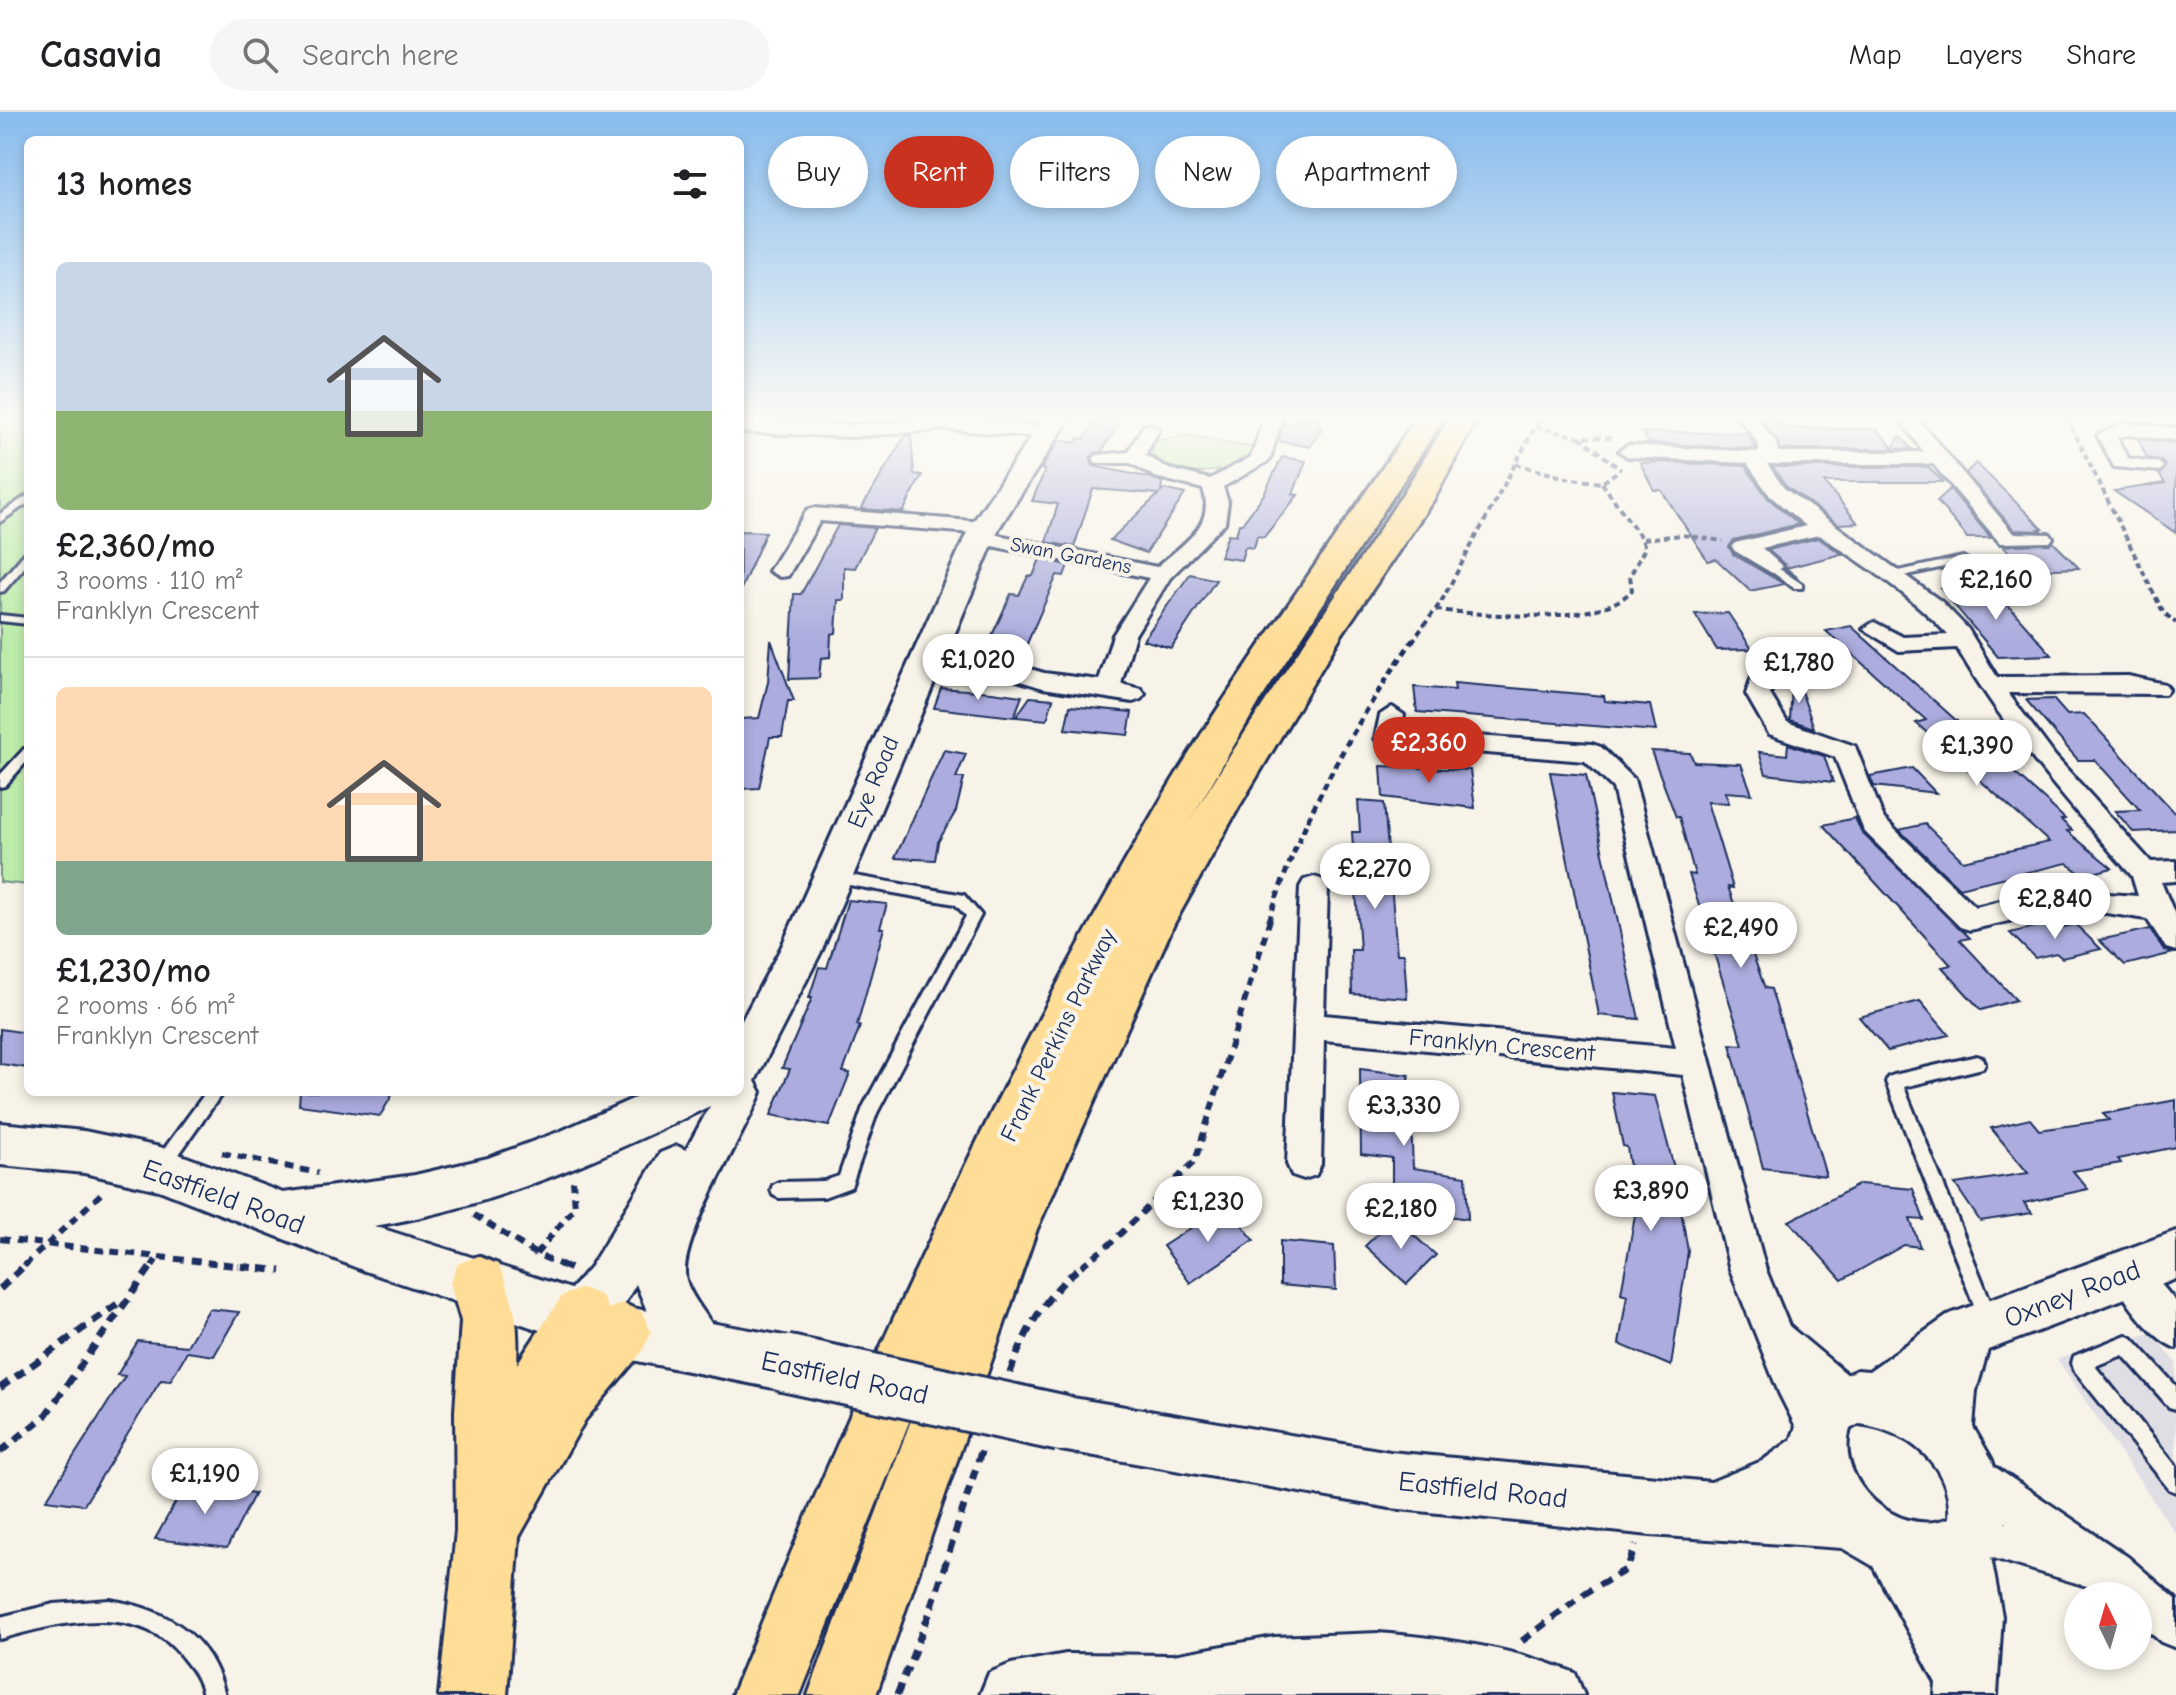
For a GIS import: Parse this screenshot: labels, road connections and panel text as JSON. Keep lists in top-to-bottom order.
{
  "streets": {
    "highway": ["Frank Perkins Parkway"],
    "street": [
      "Swan Gardens",
      "Eye Road",
      "Franklyn Crescent",
      "Eastfield Road",
      "Oxney Road"
    ]
  },
  "crossings": [
    ["Swan Gardens", "Eye Road"],
    ["Eastfield Road", "Oxney Road"]
  ],
  "north": "top",
  "page": {
    "header": "Casavia",
    "search": "Search here",
    "nav": ["Map", "Layers", "Share"],
    "chip": [
      "Buy",
      "Rent",
      "Filters",
      "New",
      "Apartment"
    ],
    "heading": "13 homes",
    "list": [
      {
        "name": "£2,360/mo",
        "note": "3 rooms · 110 m² · Franklyn Crescent"
      },
      {
        "name": "£1,230/mo",
        "note": "2 rooms · 66 m² · Franklyn Crescent"
      }
    ],
    "price": [
      "£2,160",
      "£1,020",
      "£1,780",
      "£2,360",
      "£1,390",
      "£2,270",
      "£2,840",
      "£2,490",
      "£3,330",
      "£3,890",
      "£1,230",
      "£2,180",
      "£1,190"
    ]
  }
}
